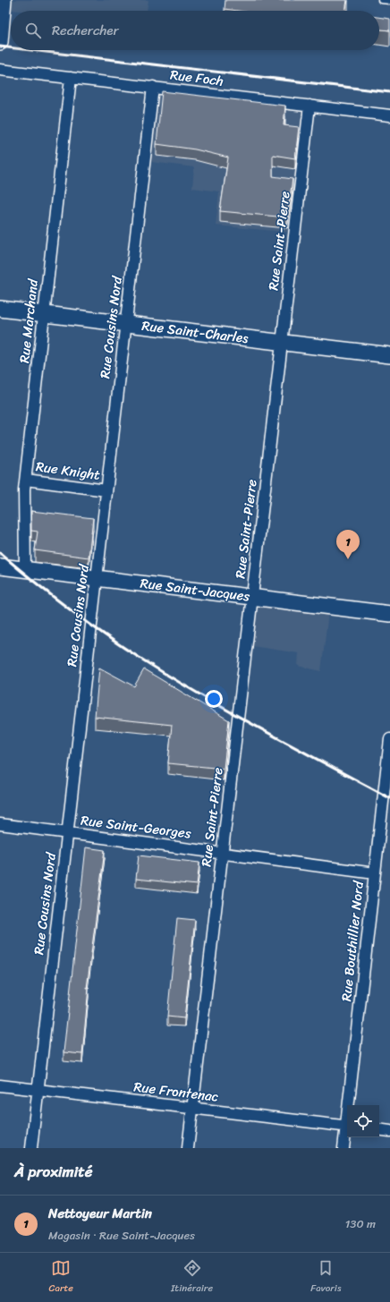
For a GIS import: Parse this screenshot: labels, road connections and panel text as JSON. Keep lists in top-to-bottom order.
{
  "streets": {
    "street": [
      "Rue Foch",
      "Rue Saint-Pierre",
      "Rue Marchand",
      "Rue Cousins Nord",
      "Rue Saint-Charles",
      "Rue Knight",
      "Rue Saint-Jacques",
      "Rue Saint-Georges",
      "Rue Bouthillier Nord",
      "Rue Frontenac"
    ]
  },
  "crossings": [
    ["Rue Foch", "Rue Saint-Pierre"],
    ["Rue Foch", "Rue Marchand"],
    ["Rue Foch", "Rue Cousins Nord"],
    ["Rue Saint-Pierre", "Rue Saint-Charles"],
    ["Rue Saint-Pierre", "Rue Saint-Jacques"],
    ["Rue Saint-Pierre", "Rue Saint-Georges"],
    ["Rue Saint-Pierre", "Rue Frontenac"],
    ["Rue Marchand", "Rue Saint-Charles"],
    ["Rue Marchand", "Rue Knight"],
    ["Rue Marchand", "Rue Saint-Jacques"],
    ["Rue Cousins Nord", "Rue Saint-Charles"],
    ["Rue Cousins Nord", "Rue Knight"],
    ["Rue Cousins Nord", "Rue Saint-Jacques"],
    ["Rue Cousins Nord", "Rue Saint-Georges"],
    ["Rue Cousins Nord", "Rue Frontenac"],
    ["Rue Saint-Georges", "Rue Bouthillier Nord"]
  ],
  "page": {
    "search": "Rechercher",
    "pins": "1",
    "heading": "À proximité",
    "list": [
      {
        "mark": "1",
        "name": "Nettoyeur Martin",
        "note": "Magasin · Rue Saint-Jacques",
        "value": "130 m"
      }
    ],
    "nav": ["Carte", "Itinéraire", "Favoris"]
  }
}
